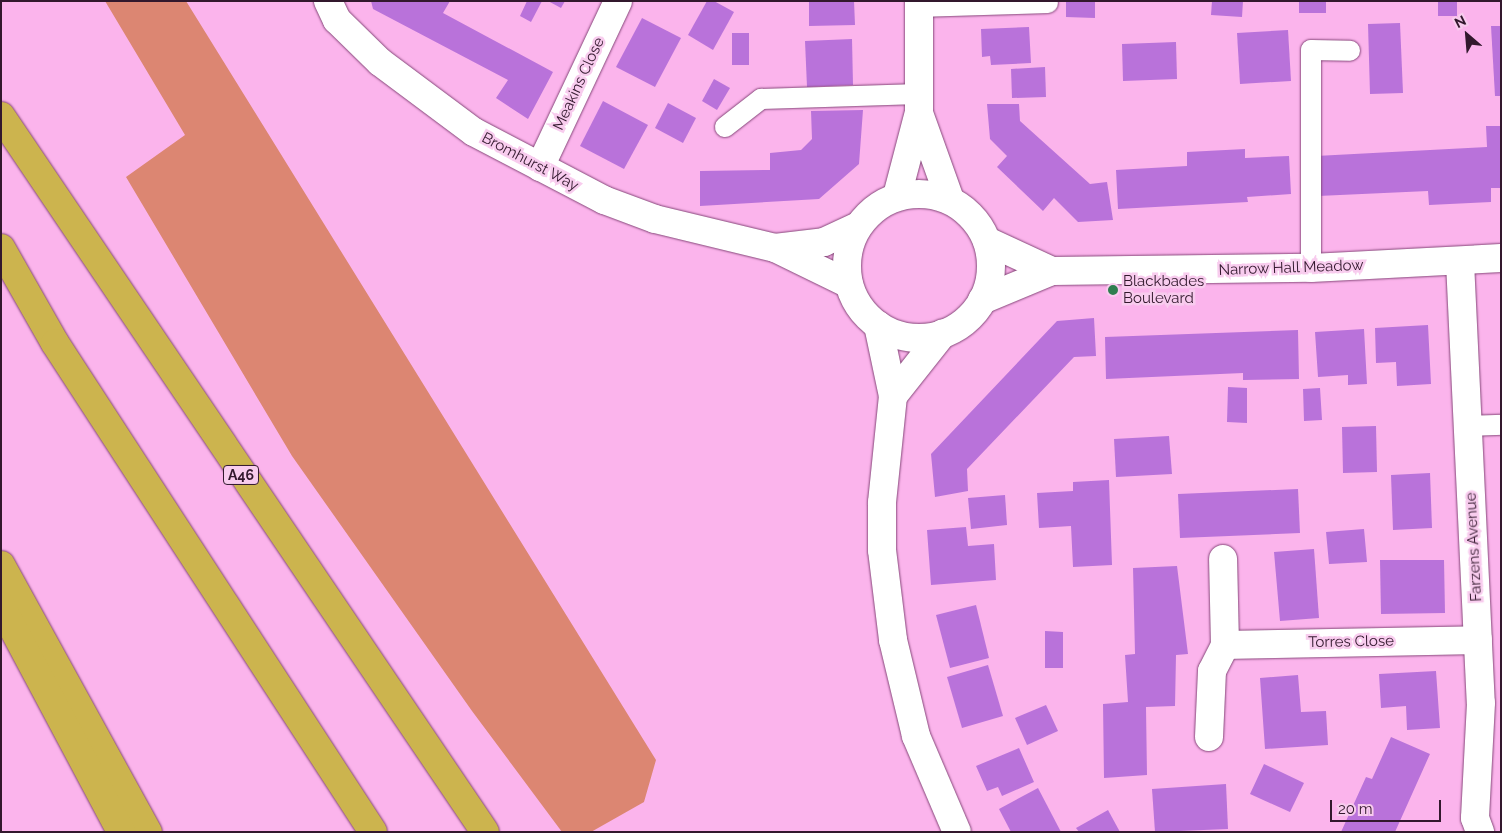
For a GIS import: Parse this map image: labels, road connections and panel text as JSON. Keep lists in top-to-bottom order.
{
  "streets": {
    "highway": ["A46"],
    "street": [
      "Meakins Close",
      "Bromhurst Way",
      "Narrow Hall Meadow",
      "Farzens Avenue",
      "Torres Close"
    ]
  },
  "crossings": [
    ["Meakins Close", "Bromhurst Way"],
    ["Bromhurst Way", "Narrow Hall Meadow"],
    ["Narrow Hall Meadow", "Farzens Avenue"],
    ["Farzens Avenue", "Torres Close"]
  ],
  "places": ["Blackbades Boulevard"],
  "scale_bar": "20 m",
  "north": "top left"
}
